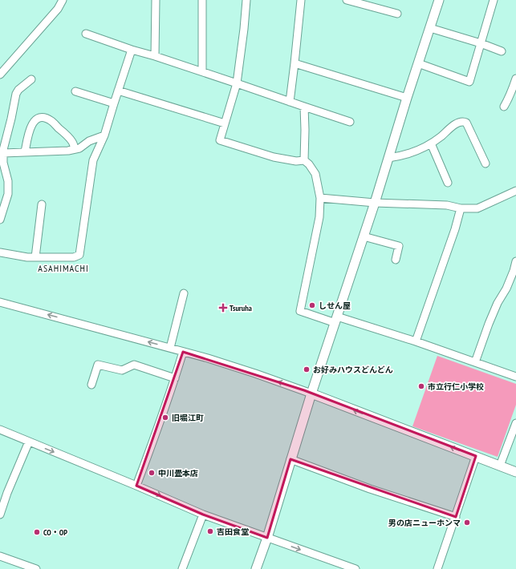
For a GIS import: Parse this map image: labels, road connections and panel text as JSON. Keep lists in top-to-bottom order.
{
  "districts": ["ASAHIMACHI"],
  "places": {
    "other": [
      "しせん屋",
      "お好みハウスどんどん",
      "市立行仁小学校",
      "旧堀江町",
      "中川畳本店",
      "男の店ニューホンマ",
      "吉田食堂",
      "CO・OP"
    ],
    "health": ["Tsuruha"]
  }
}
